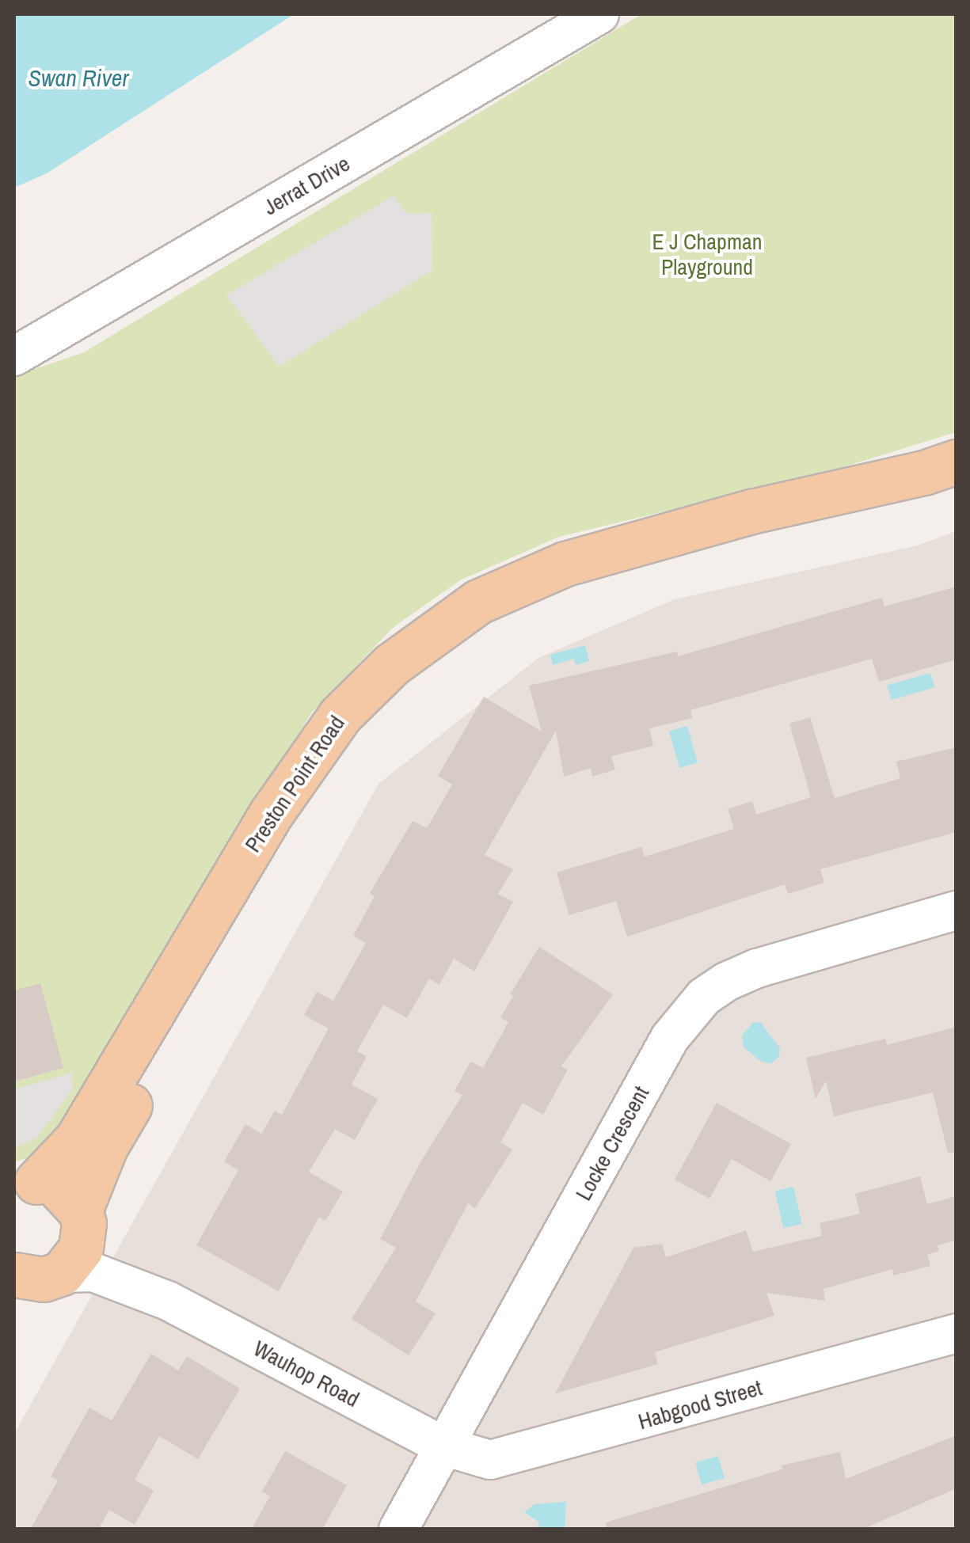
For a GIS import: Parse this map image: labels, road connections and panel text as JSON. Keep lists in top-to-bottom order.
{
  "streets": {
    "main road": ["Preston Point Road"],
    "street": [
      "Jerrat Drive",
      "Locke Crescent",
      "Wauhop Road",
      "Habgood Street"
    ]
  },
  "crossings": [
    ["Preston Point Road", "Wauhop Road"],
    ["Locke Crescent", "Wauhop Road"],
    ["Locke Crescent", "Habgood Street"],
    ["Wauhop Road", "Habgood Street"]
  ],
  "water": ["Swan River"],
  "parks": ["E J Chapman Playground"]
}
